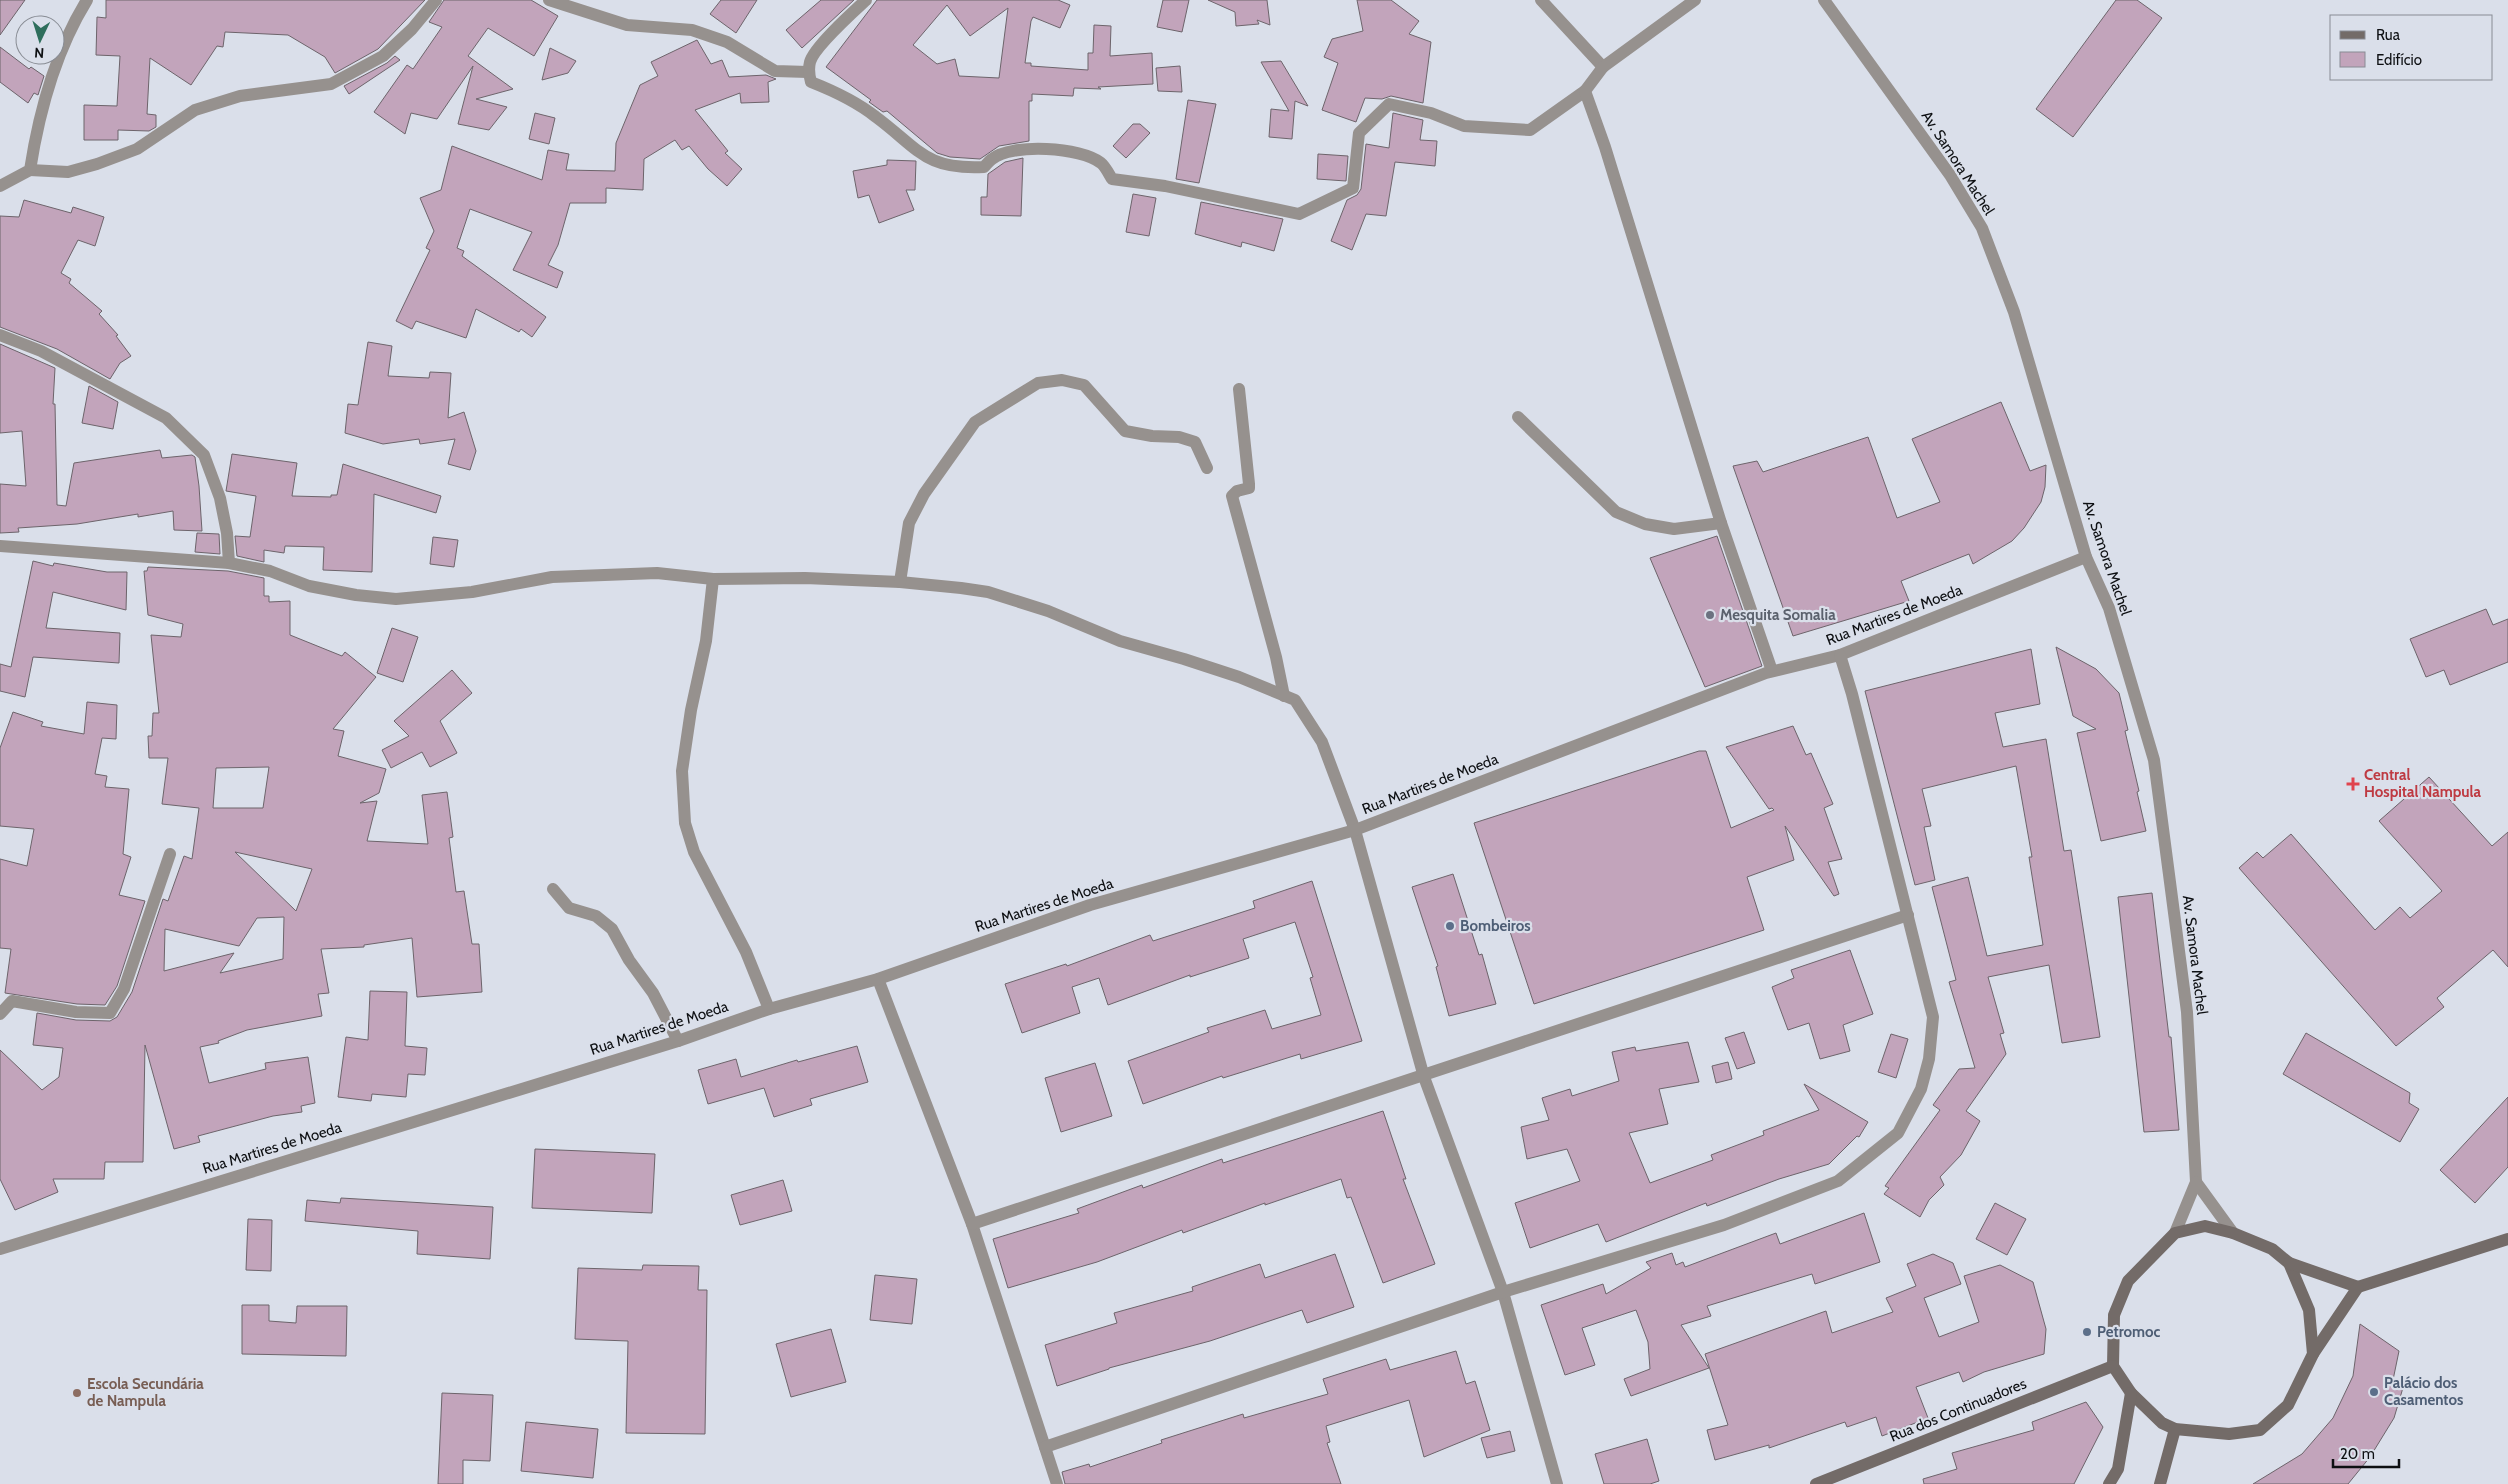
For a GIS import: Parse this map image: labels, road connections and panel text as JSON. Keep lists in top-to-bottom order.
{
  "streets": {
    "street": ["Av. Samora Machel", "Rua Martires de Moeda", "Rua dos Continuadores"]
  },
  "crossings": [
    ["Av. Samora Machel", "Rua Martires de Moeda"]
  ],
  "places": {
    "other": [
      "Mesquita Somalia",
      "Bombeiros",
      "Petromoc",
      "Palácio dos Casamentos",
      "Escola Secundária de Nampula"
    ],
    "health": ["Central Hospital Nampula"]
  },
  "legend": ["Rua", "Edifício"],
  "scale_bar": "20 m",
  "north": "bottom"
}
